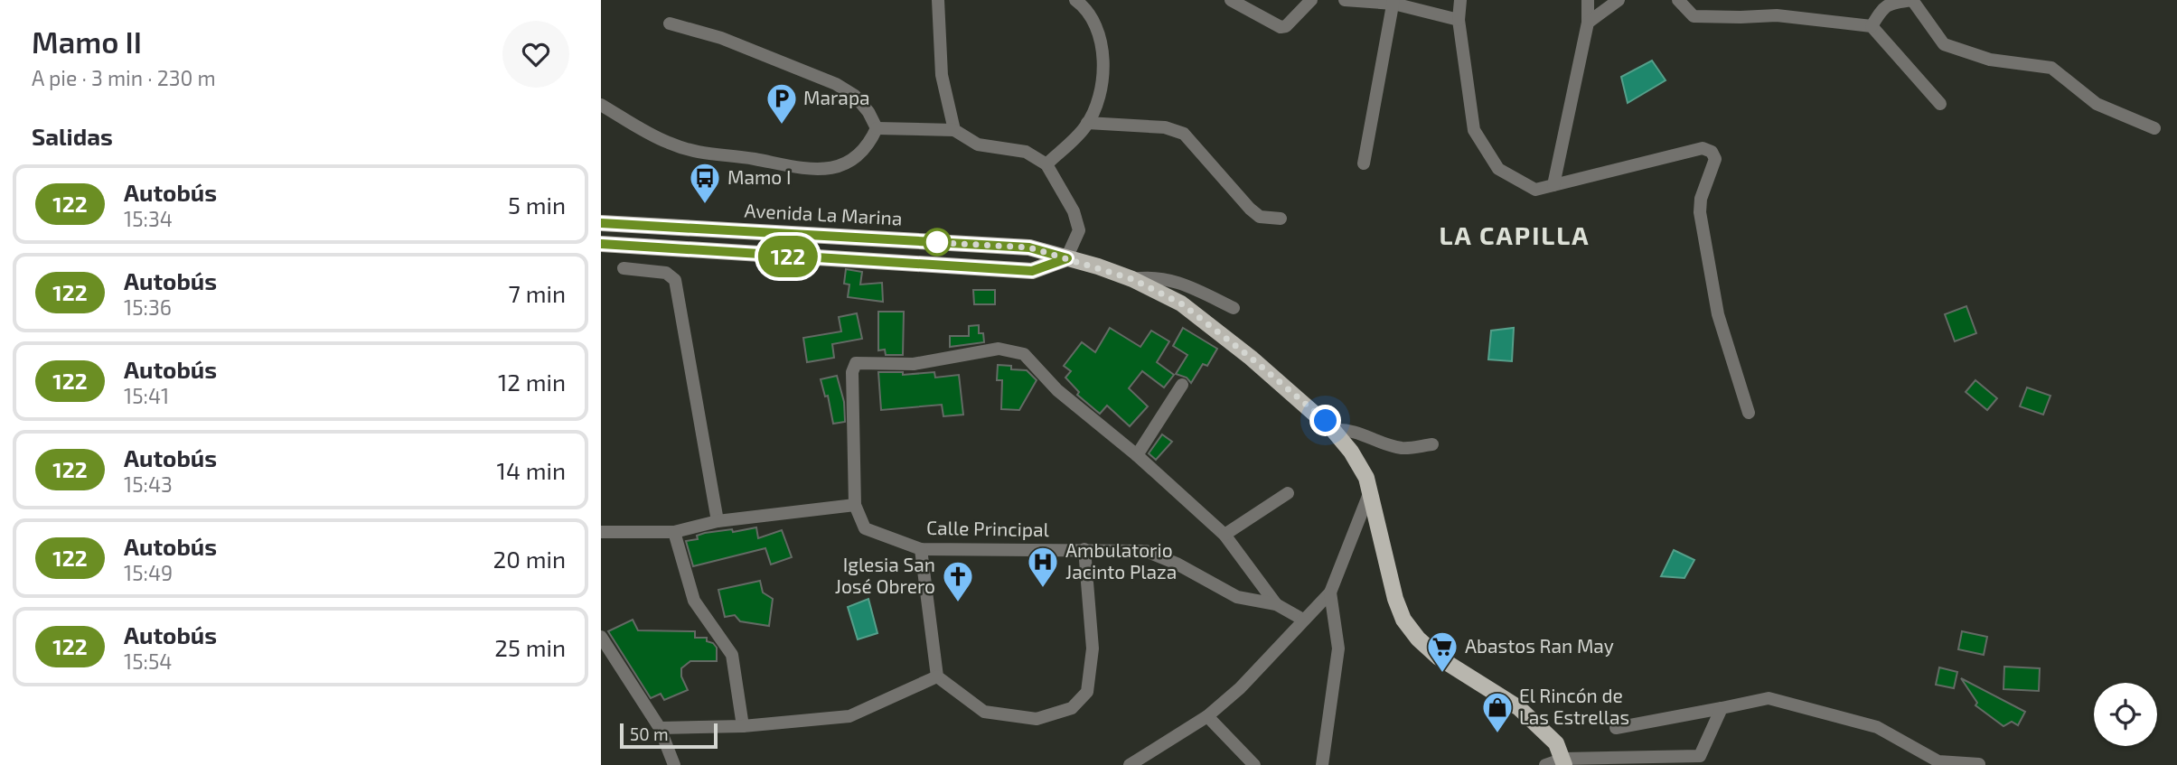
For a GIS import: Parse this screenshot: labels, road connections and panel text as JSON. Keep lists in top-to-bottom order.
{
  "streets": {
    "main road": ["Avenida La Marina"],
    "street": ["Calle Principal"]
  },
  "districts": ["LA CAPILLA"],
  "places": {
    "parking": ["Marapa"],
    "bus stop": ["Mamo I"],
    "hospital": ["Ambulatorio Jacinto Plaza"],
    "church": ["Iglesia San José Obrero"],
    "supermarket": ["Abastos Ran May"],
    "shop": ["El Rincón de Las Estrellas"]
  },
  "lines": ["bus line 122"],
  "scale_bar": "50 m",
  "page": {
    "heading": [
      ["Mamo II", "A pie · 3 min · 230 m"],
      "Salidas"
    ],
    "on_map": "122",
    "list": [
      {
        "mark": "122",
        "name": "Autobús",
        "note": "15:34",
        "value": "5 min"
      },
      {
        "mark": "122",
        "name": "Autobús",
        "note": "15:36",
        "value": "7 min"
      },
      {
        "mark": "122",
        "name": "Autobús",
        "note": "15:41",
        "value": "12 min"
      },
      {
        "mark": "122",
        "name": "Autobús",
        "note": "15:43",
        "value": "14 min"
      },
      {
        "mark": "122",
        "name": "Autobús",
        "note": "15:49",
        "value": "20 min"
      },
      {
        "mark": "122",
        "name": "Autobús",
        "note": "15:54",
        "value": "25 min"
      }
    ],
    "scale": "50 m"
  }
}
